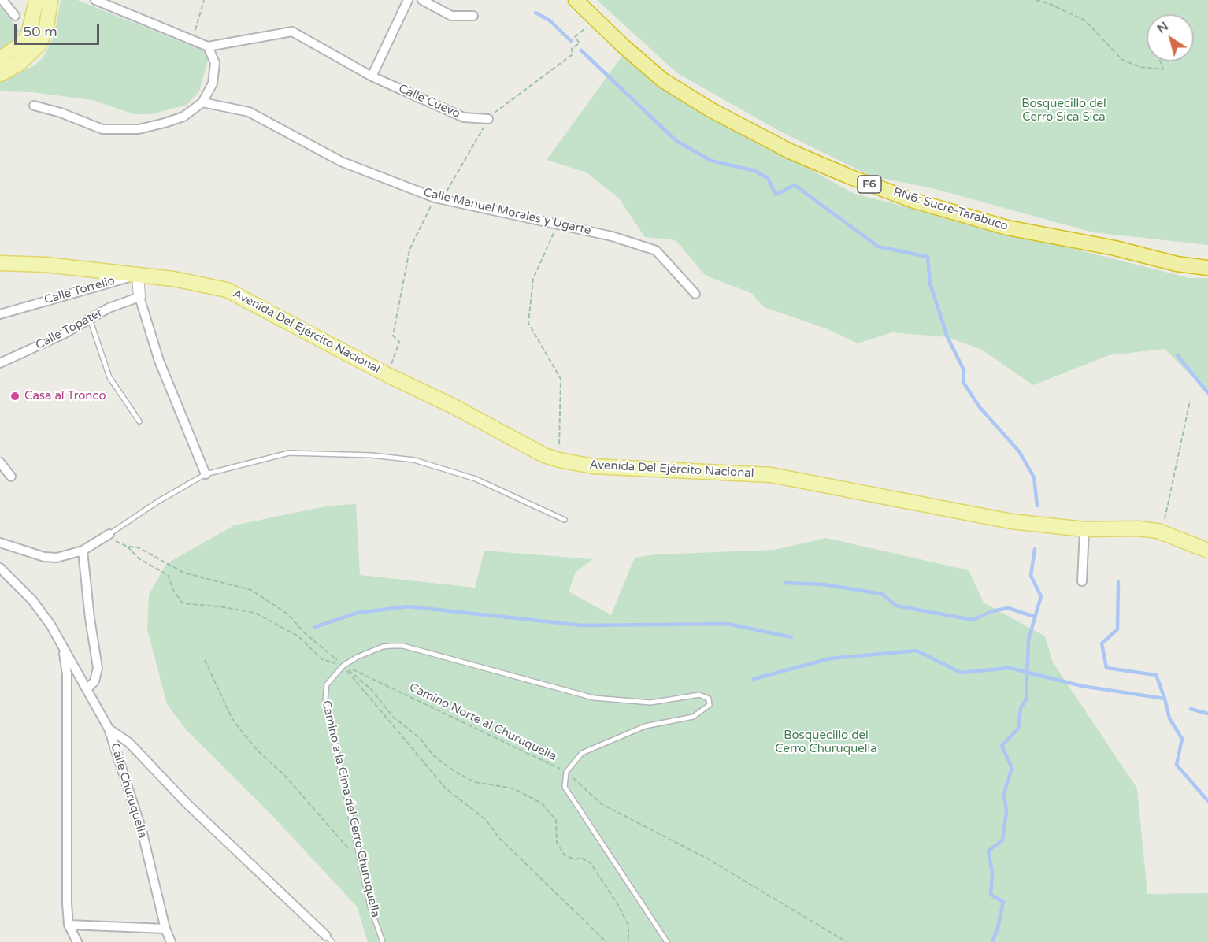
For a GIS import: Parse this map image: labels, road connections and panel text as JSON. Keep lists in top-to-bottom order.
{
  "streets": {
    "highway": ["F6", "RN6: Sucre-Tarabuco"],
    "main road": ["Avenida Del Ejército Nacional"],
    "street": [
      "Calle Cuevo",
      "Calle Manuel Morales y Ugarte",
      "Calle Torrelio",
      "Calle Topater",
      "Calle Churuquella"
    ],
    "lane": ["Camino a la Cima del Cerro Churuquella"],
    "path": ["Camino Norte al Churuquella"]
  },
  "crossings": [
    ["Calle Torrelio", "Avenida Del Ejército Nacional"],
    ["Camino Norte al Churuquella", "Camino a la Cima del Cerro Churuquella"]
  ],
  "parks": ["Bosquecillo del Cerro Sica Sica", "Bosquecillo del Cerro Churuquella"],
  "places": ["Casa al Tronco"],
  "scale_bar": "50 m",
  "north": "top left"
}
